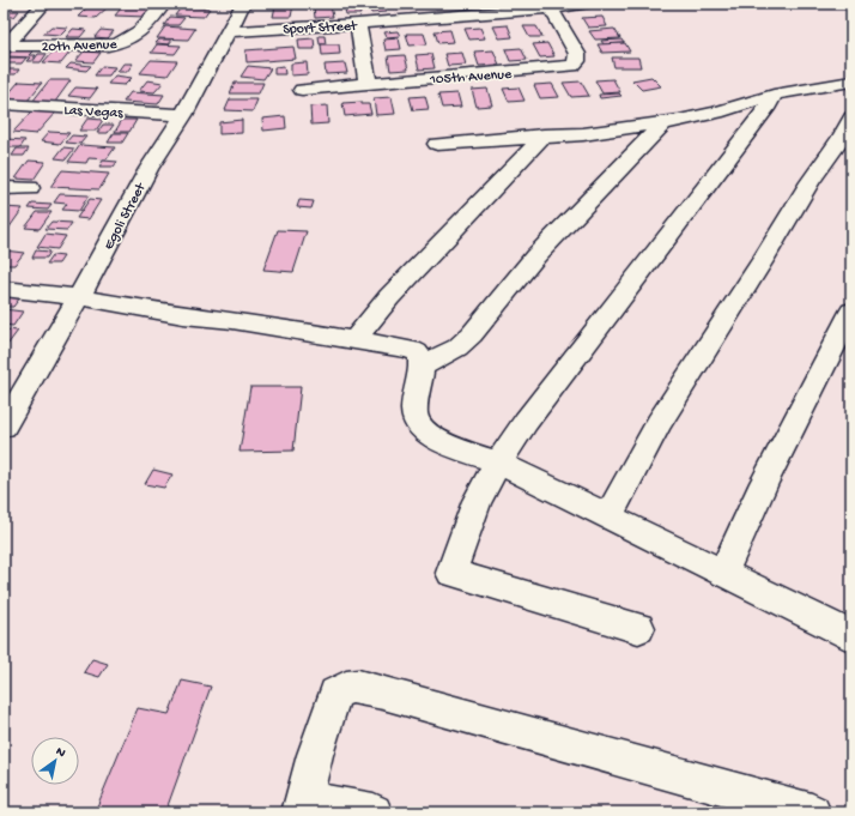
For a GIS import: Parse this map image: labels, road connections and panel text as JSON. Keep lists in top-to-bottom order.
{
  "streets": {
    "street": [
      "Sport Street",
      "20th Avenue",
      "105th Avenue",
      "Las Vegas",
      "Egoli Street"
    ]
  },
  "crossings": [
    ["Sport Street", "105th Avenue"],
    ["Sport Street", "Egoli Street"],
    ["Las Vegas", "Egoli Street"]
  ],
  "north": "top right"
}
